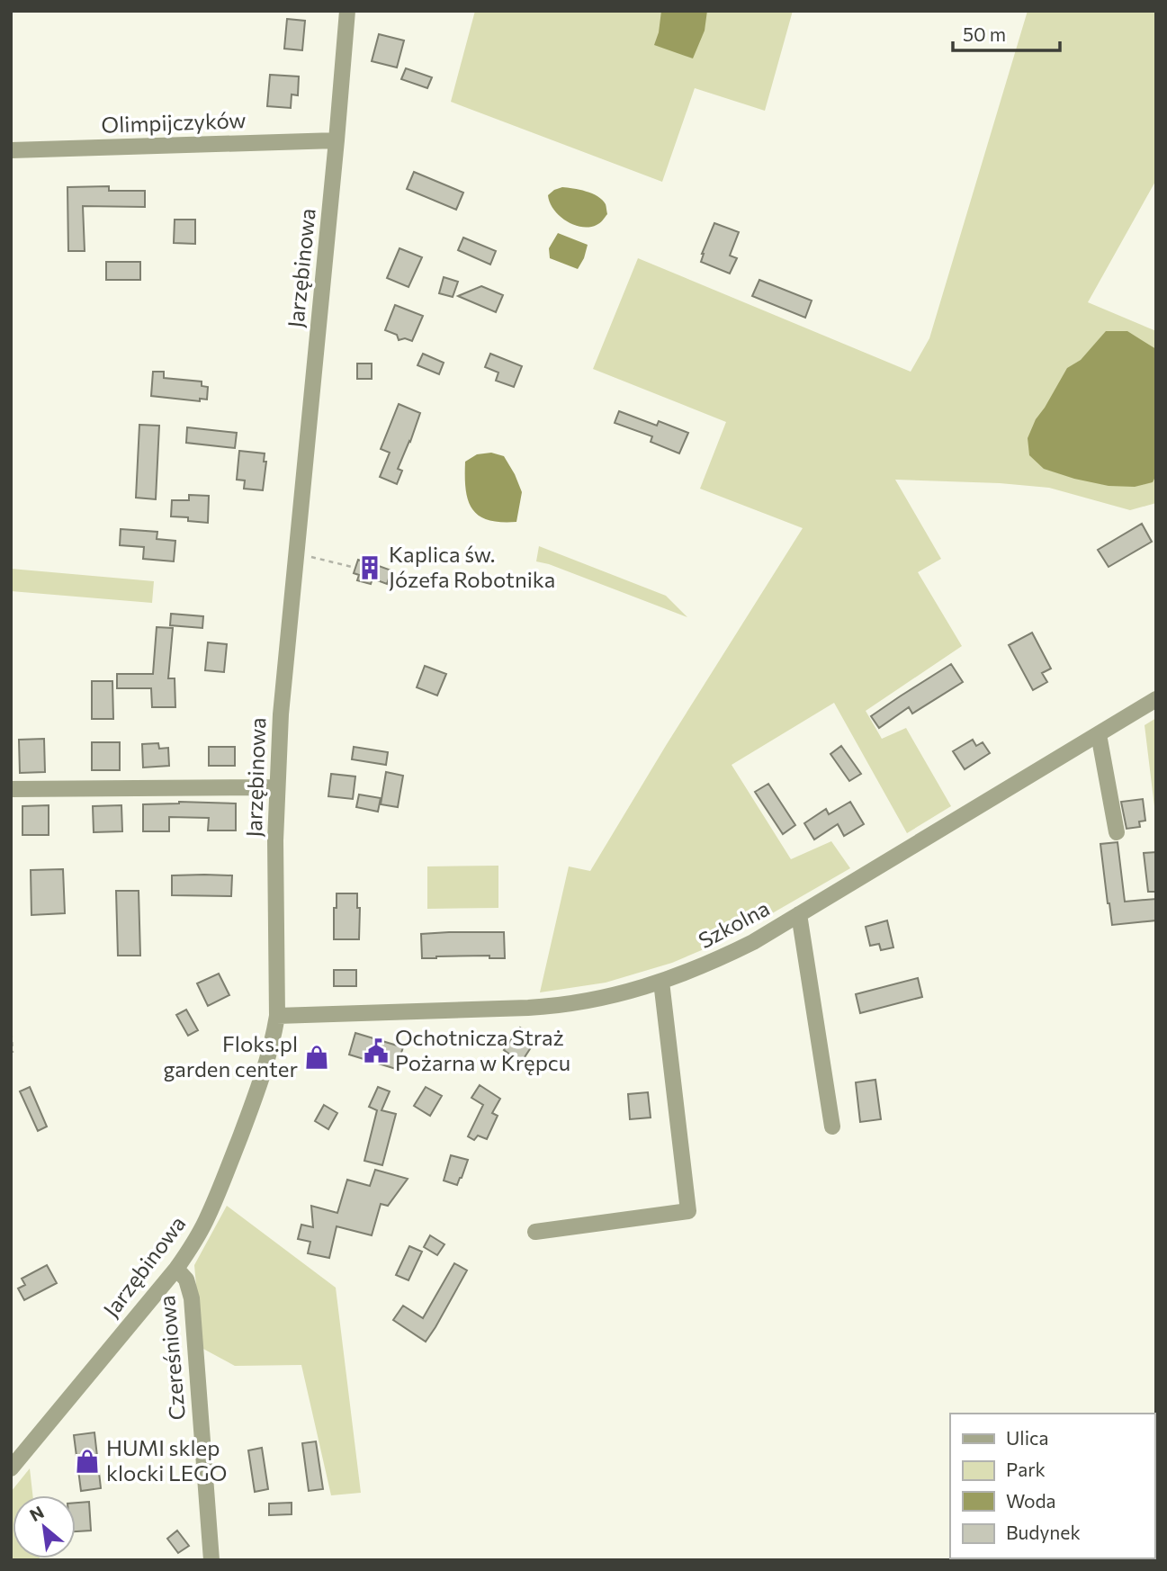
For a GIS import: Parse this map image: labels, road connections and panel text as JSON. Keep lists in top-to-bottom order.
{
  "streets": {
    "street": [
      "Olimpijczyków",
      "Jarzębinowa",
      "Szkolna",
      "Czereśniowa"
    ]
  },
  "crossings": [
    ["Olimpijczyków", "Jarzębinowa"],
    ["Jarzębinowa", "Szkolna"],
    ["Jarzębinowa", "Czereśniowa"]
  ],
  "places": {
    "building": ["Kaplica św. Józefa Robotnika"],
    "public building": ["Ochotnicza Straż Pożarna w Krępcu"],
    "shop": ["Floks.pl garden center", "HUMI sklep klocki LEGO"]
  },
  "legend": [
    "Ulica",
    "Park",
    "Woda",
    "Budynek"
  ],
  "scale_bar": "50 m",
  "north": "top left"
}
